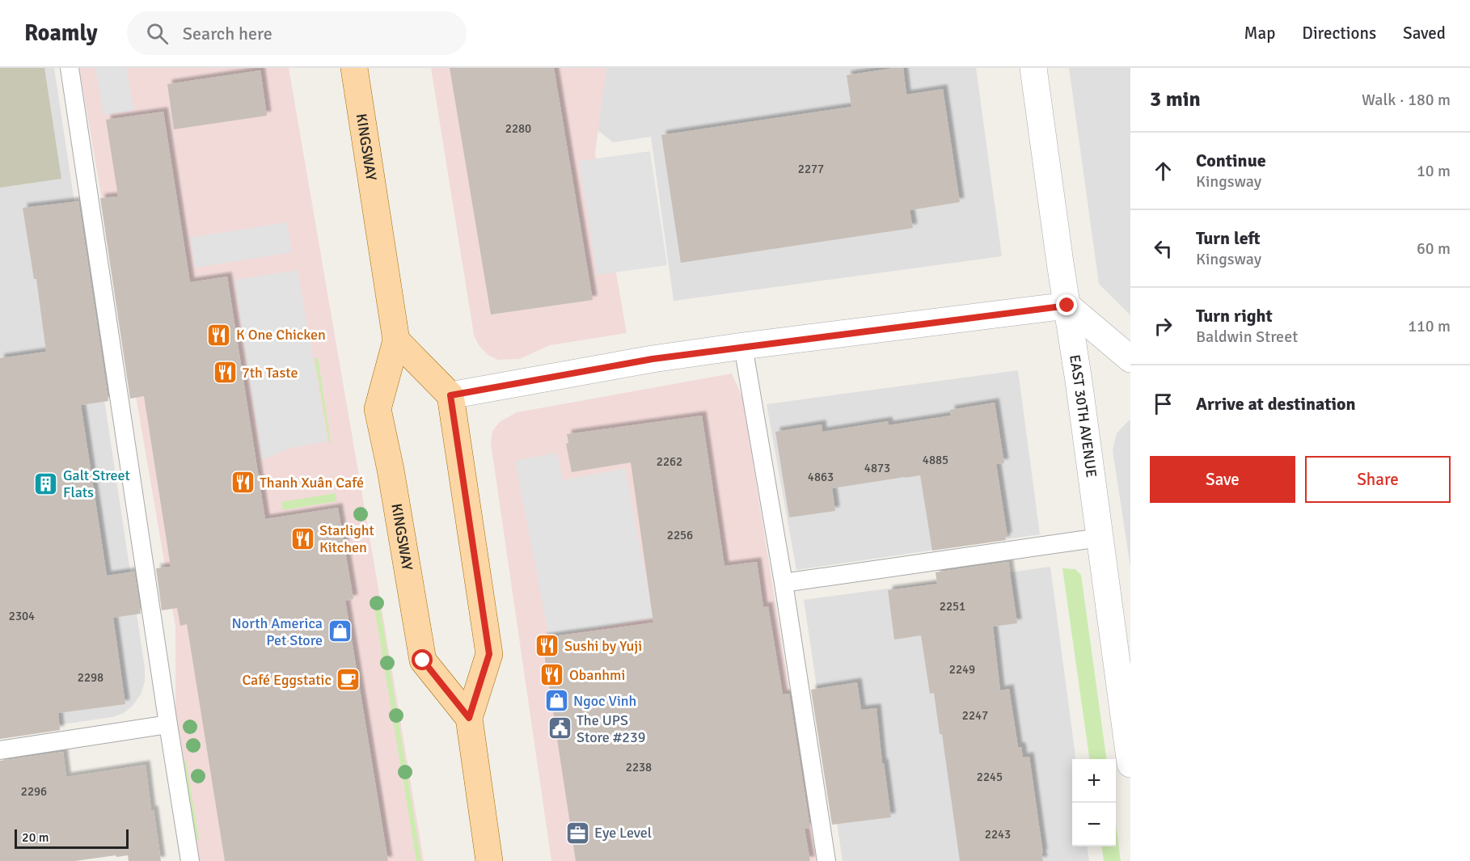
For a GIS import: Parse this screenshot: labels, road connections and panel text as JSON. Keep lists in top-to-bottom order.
{
  "streets": {
    "main road": ["KINGSWAY"],
    "street": ["EAST 30TH AVENUE"]
  },
  "places": {
    "restaurant": [
      "K One Chicken",
      "7th Taste",
      "Thanh Xuân Café",
      "Starlight Kitchen",
      "Sushi by Yuji",
      "Obanhmi"
    ],
    "building": ["Galt Street Flats"],
    "shop": ["North America Pet Store", "Ngoc Vinh"],
    "cafe": ["Café Eggstatic"],
    "public building": ["The UPS Store #239"],
    "office": ["Eye Level"]
  },
  "house_numbers": [
    "2280",
    "2277",
    "4885",
    "2262",
    "4873",
    "4863",
    "2256",
    "2251",
    "2304",
    "2249",
    "2298",
    "2247",
    "2238",
    "2245",
    "2296",
    "2243"
  ],
  "scale_bar": "20 m",
  "page": {
    "header": "Roamly",
    "search": "Search here",
    "nav": ["Map", "Directions", "Saved"],
    "heading": ["3 min", "Walk · 180 m"],
    "list": [
      ["Continue", "Kingsway", "10 m"],
      ["Turn left", "Kingsway", "60 m"],
      ["Turn right", "Baldwin Street", "110 m"],
      "Arrive at destination"
    ],
    "buttons": ["Save", "Share"],
    "map_buttons": ["+", "−"],
    "scale": "20 m"
  }
}
